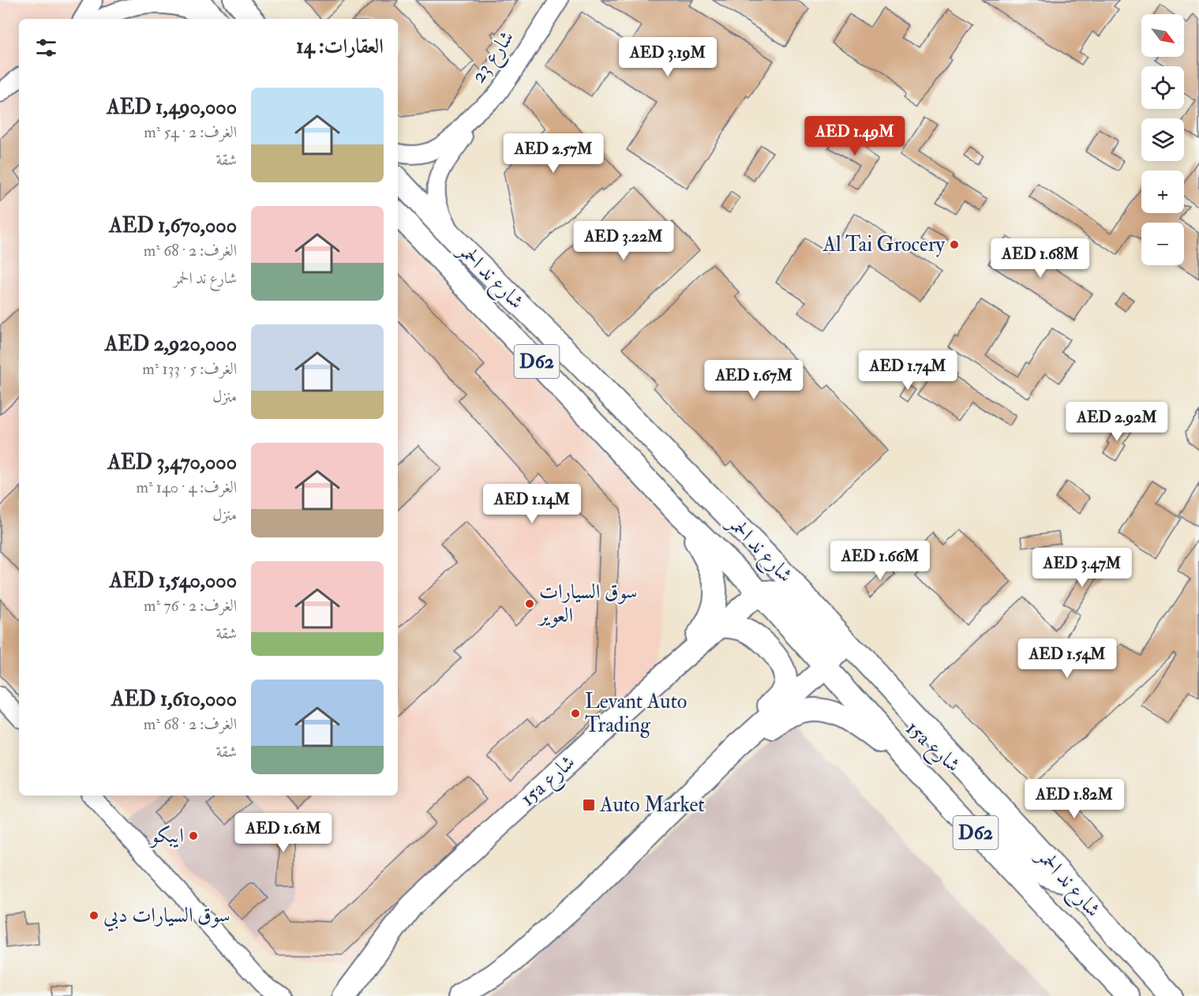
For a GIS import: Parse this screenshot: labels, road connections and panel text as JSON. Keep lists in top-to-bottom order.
{
  "streets": {
    "main road": ["شارع ند الحمر", "D62", "15a شارع"],
    "street": ["شارع 23"]
  },
  "crossings": [
    ["شارع 23", "شارع ند الحمر"],
    ["شارع ند الحمر", "15a شارع"]
  ],
  "places": {
    "other": [
      "Al Tai Grocery",
      "سوق السيارات العوير",
      "Levant Auto Trading",
      "ايبكو",
      "سوق السيارات دبي"
    ],
    "transit": ["Auto Market"]
  },
  "north": "bottom right",
  "page": {
    "map_buttons": ["+", "−"],
    "heading": "العقارات: 14",
    "price": [
      "AED 3.19M",
      "AED 1.49M",
      "AED 2.57M",
      "AED 3.22M",
      "AED 1.68M",
      "AED 1.74M",
      "AED 1.67M",
      "AED 2.92M",
      "AED 1.14M",
      "AED 1.66M",
      "AED 3.47M",
      "AED 1.54M",
      "AED 1.82M",
      "AED 1.61M"
    ],
    "list": [
      {
        "name": "AED 1,490,000",
        "note": "الغرف: 2 · 54 m² · شقة"
      },
      {
        "name": "AED 1,670,000",
        "note": "الغرف: 2 · 68 m² · شارع ند الحمر"
      },
      {
        "name": "AED 2,920,000",
        "note": "الغرف: 5 · 133 m² · منزل"
      },
      {
        "name": "AED 3,470,000",
        "note": "الغرف: 4 · 140 m² · منزل"
      },
      {
        "name": "AED 1,540,000",
        "note": "الغرف: 2 · 76 m² · شقة"
      },
      {
        "name": "AED 1,610,000",
        "note": "الغرف: 2 · 68 m² · شقة"
      }
    ]
  }
}
